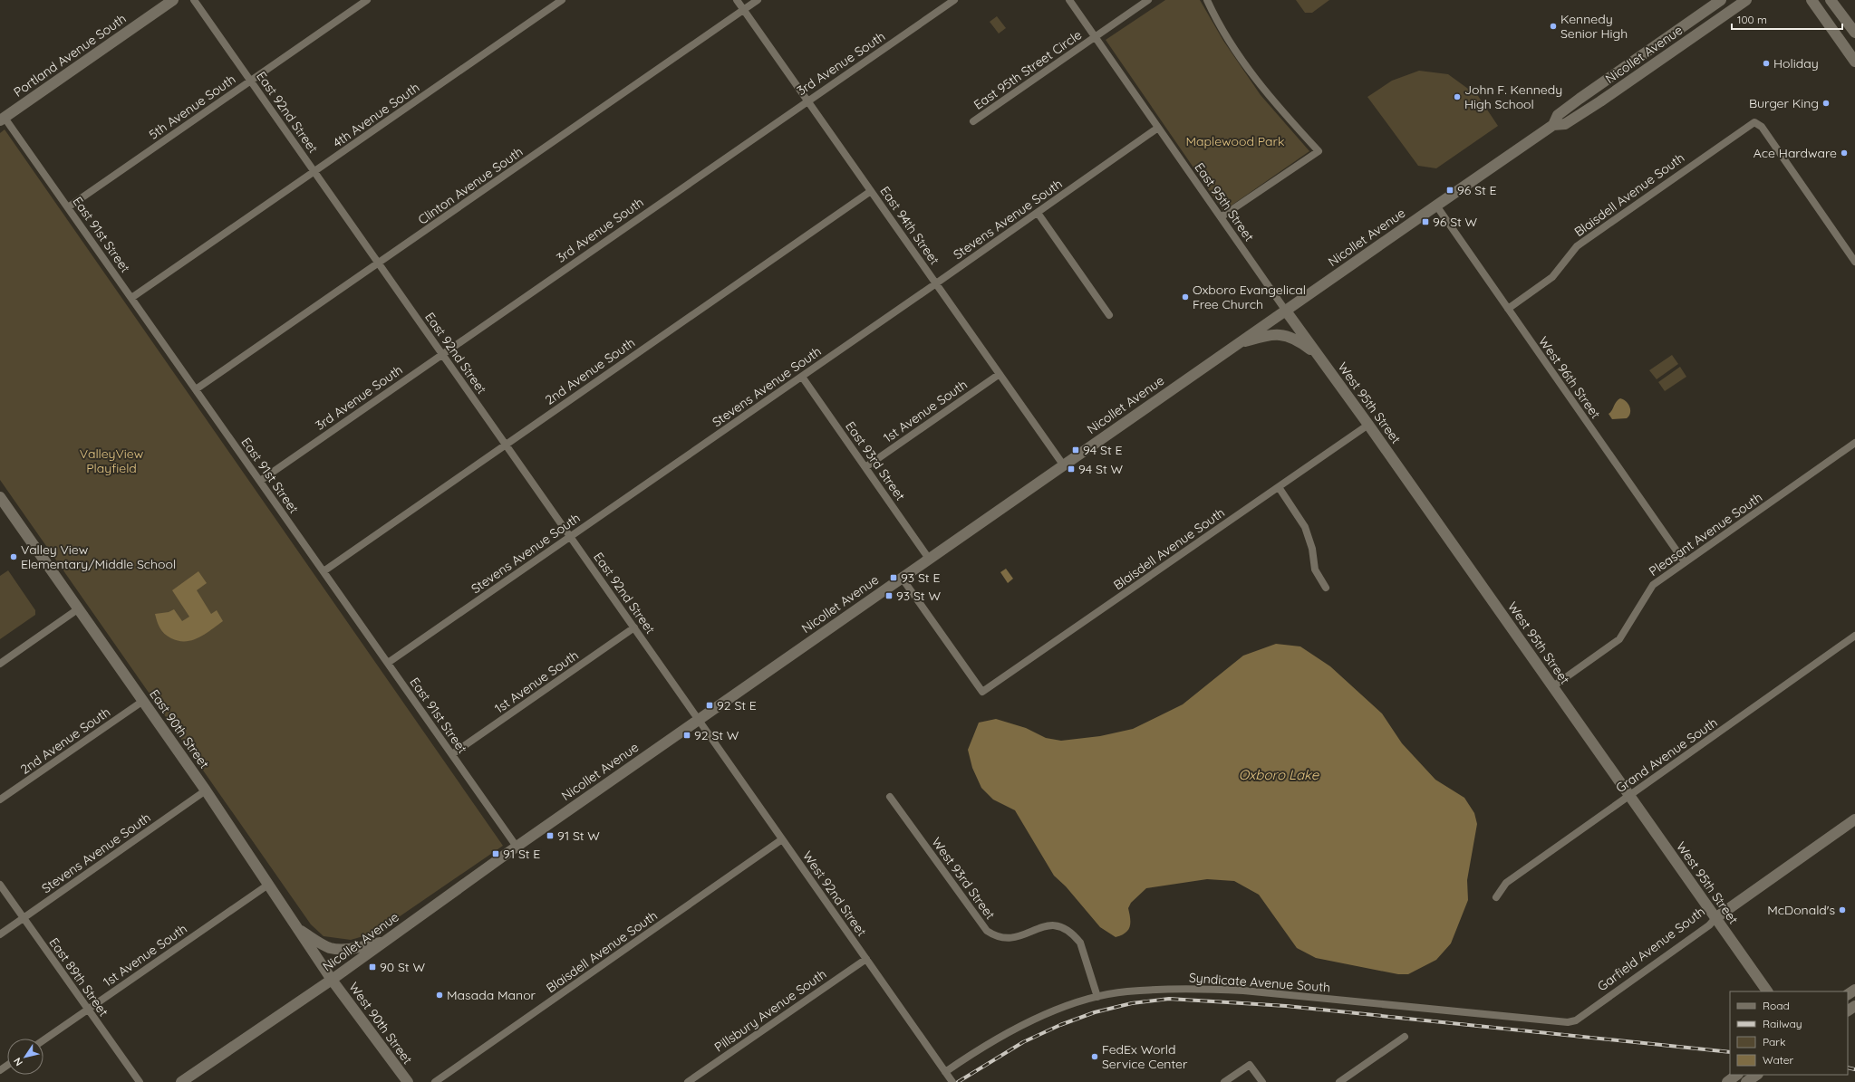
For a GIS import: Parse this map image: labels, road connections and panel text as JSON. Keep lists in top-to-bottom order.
{
  "streets": {
    "main road": [
      "Nicollet Avenue",
      "Portland Avenue South",
      "West 95th Street",
      "East 90th Street",
      "Garfield Avenue South",
      "West 90th Street"
    ],
    "street": [
      "3rd Avenue South",
      "East 95th Street Circle",
      "5th Avenue South",
      "East 92nd Street",
      "4th Avenue South",
      "Clinton Avenue South",
      "Blaisdell Avenue South",
      "East 95th Street",
      "Stevens Avenue South",
      "East 94th Street",
      "East 91st Street",
      "2nd Avenue South",
      "West 96th Street",
      "1st Avenue South",
      "East 93rd Street",
      "Pleasant Avenue South",
      "Grand Avenue South",
      "West 93rd Street",
      "West 92nd Street",
      "East 89th Street",
      "Syndicate Avenue South",
      "Pillsbury Avenue South"
    ]
  },
  "crossings": [
    ["Nicollet Avenue", "East 92nd Street"],
    ["Nicollet Avenue", "Blaisdell Avenue South"],
    ["Nicollet Avenue", "East 95th Street"],
    ["Nicollet Avenue", "East 94th Street"],
    ["Nicollet Avenue", "East 91st Street"],
    ["Nicollet Avenue", "West 96th Street"],
    ["Nicollet Avenue", "West 95th Street"],
    ["Nicollet Avenue", "East 93rd Street"],
    ["Nicollet Avenue", "East 90th Street"],
    ["Nicollet Avenue", "West 92nd Street"],
    ["Nicollet Avenue", "West 90th Street"],
    ["Portland Avenue South", "East 91st Street"],
    ["3rd Avenue South", "East 92nd Street"],
    ["3rd Avenue South", "East 94th Street"],
    ["3rd Avenue South", "East 91st Street"],
    ["East 95th Street Circle", "East 95th Street"],
    ["5th Avenue South", "East 92nd Street"],
    ["5th Avenue South", "East 91st Street"],
    ["East 92nd Street", "4th Avenue South"],
    ["East 92nd Street", "Clinton Avenue South"],
    ["East 92nd Street", "Stevens Avenue South"],
    ["East 92nd Street", "2nd Avenue South"],
    ["East 92nd Street", "1st Avenue South"],
    ["East 92nd Street", "West 92nd Street"],
    ["4th Avenue South", "East 91st Street"],
    ["Clinton Avenue South", "East 94th Street"],
    ["Clinton Avenue South", "East 91st Street"],
    ["Blaisdell Avenue South", "West 96th Street"],
    ["Blaisdell Avenue South", "West 95th Street"],
    ["Blaisdell Avenue South", "West 92nd Street"],
    ["East 95th Street", "Stevens Avenue South"],
    ["East 95th Street", "West 95th Street"],
    ["Stevens Avenue South", "East 94th Street"],
    ["Stevens Avenue South", "East 91st Street"],
    ["Stevens Avenue South", "East 93rd Street"],
    ["Stevens Avenue South", "East 90th Street"],
    ["Stevens Avenue South", "East 89th Street"],
    ["East 94th Street", "2nd Avenue South"],
    ["East 94th Street", "1st Avenue South"],
    ["East 91st Street", "2nd Avenue South"],
    ["East 91st Street", "1st Avenue South"],
    ["2nd Avenue South", "East 90th Street"],
    ["West 96th Street", "Pleasant Avenue South"],
    ["West 95th Street", "Pleasant Avenue South"],
    ["West 95th Street", "Grand Avenue South"],
    ["West 95th Street", "Garfield Avenue South"],
    ["1st Avenue South", "East 93rd Street"],
    ["1st Avenue South", "East 90th Street"],
    ["1st Avenue South", "East 89th Street"],
    ["East 90th Street", "West 90th Street"],
    ["West 93rd Street", "Syndicate Avenue South"],
    ["West 92nd Street", "Syndicate Avenue South"],
    ["West 92nd Street", "Pillsbury Avenue South"],
    ["Garfield Avenue South", "Syndicate Avenue South"]
  ],
  "water": ["Oxboro Lake"],
  "parks": ["Maplewood Park", "ValleyView Playfield"],
  "places": {
    "other": [
      "Kennedy Senior High",
      "Holiday",
      "John F. Kennedy High School",
      "Burger King",
      "Ace Hardware",
      "Oxboro Evangelical Free Church",
      "Valley View Elementary/Middle School",
      "McDonald's",
      "Masada Manor",
      "FedEx World Service Center"
    ],
    "transit": [
      "96 St E",
      "96 St W",
      "94 St E",
      "94 St W",
      "93 St E",
      "93 St W",
      "92 St E",
      "92 St W",
      "91 St W",
      "91 St E",
      "90 St W"
    ]
  },
  "legend": [
    "Road",
    "Railway",
    "Park",
    "Water"
  ],
  "scale_bar": "100 m",
  "north": "bottom left"
}
